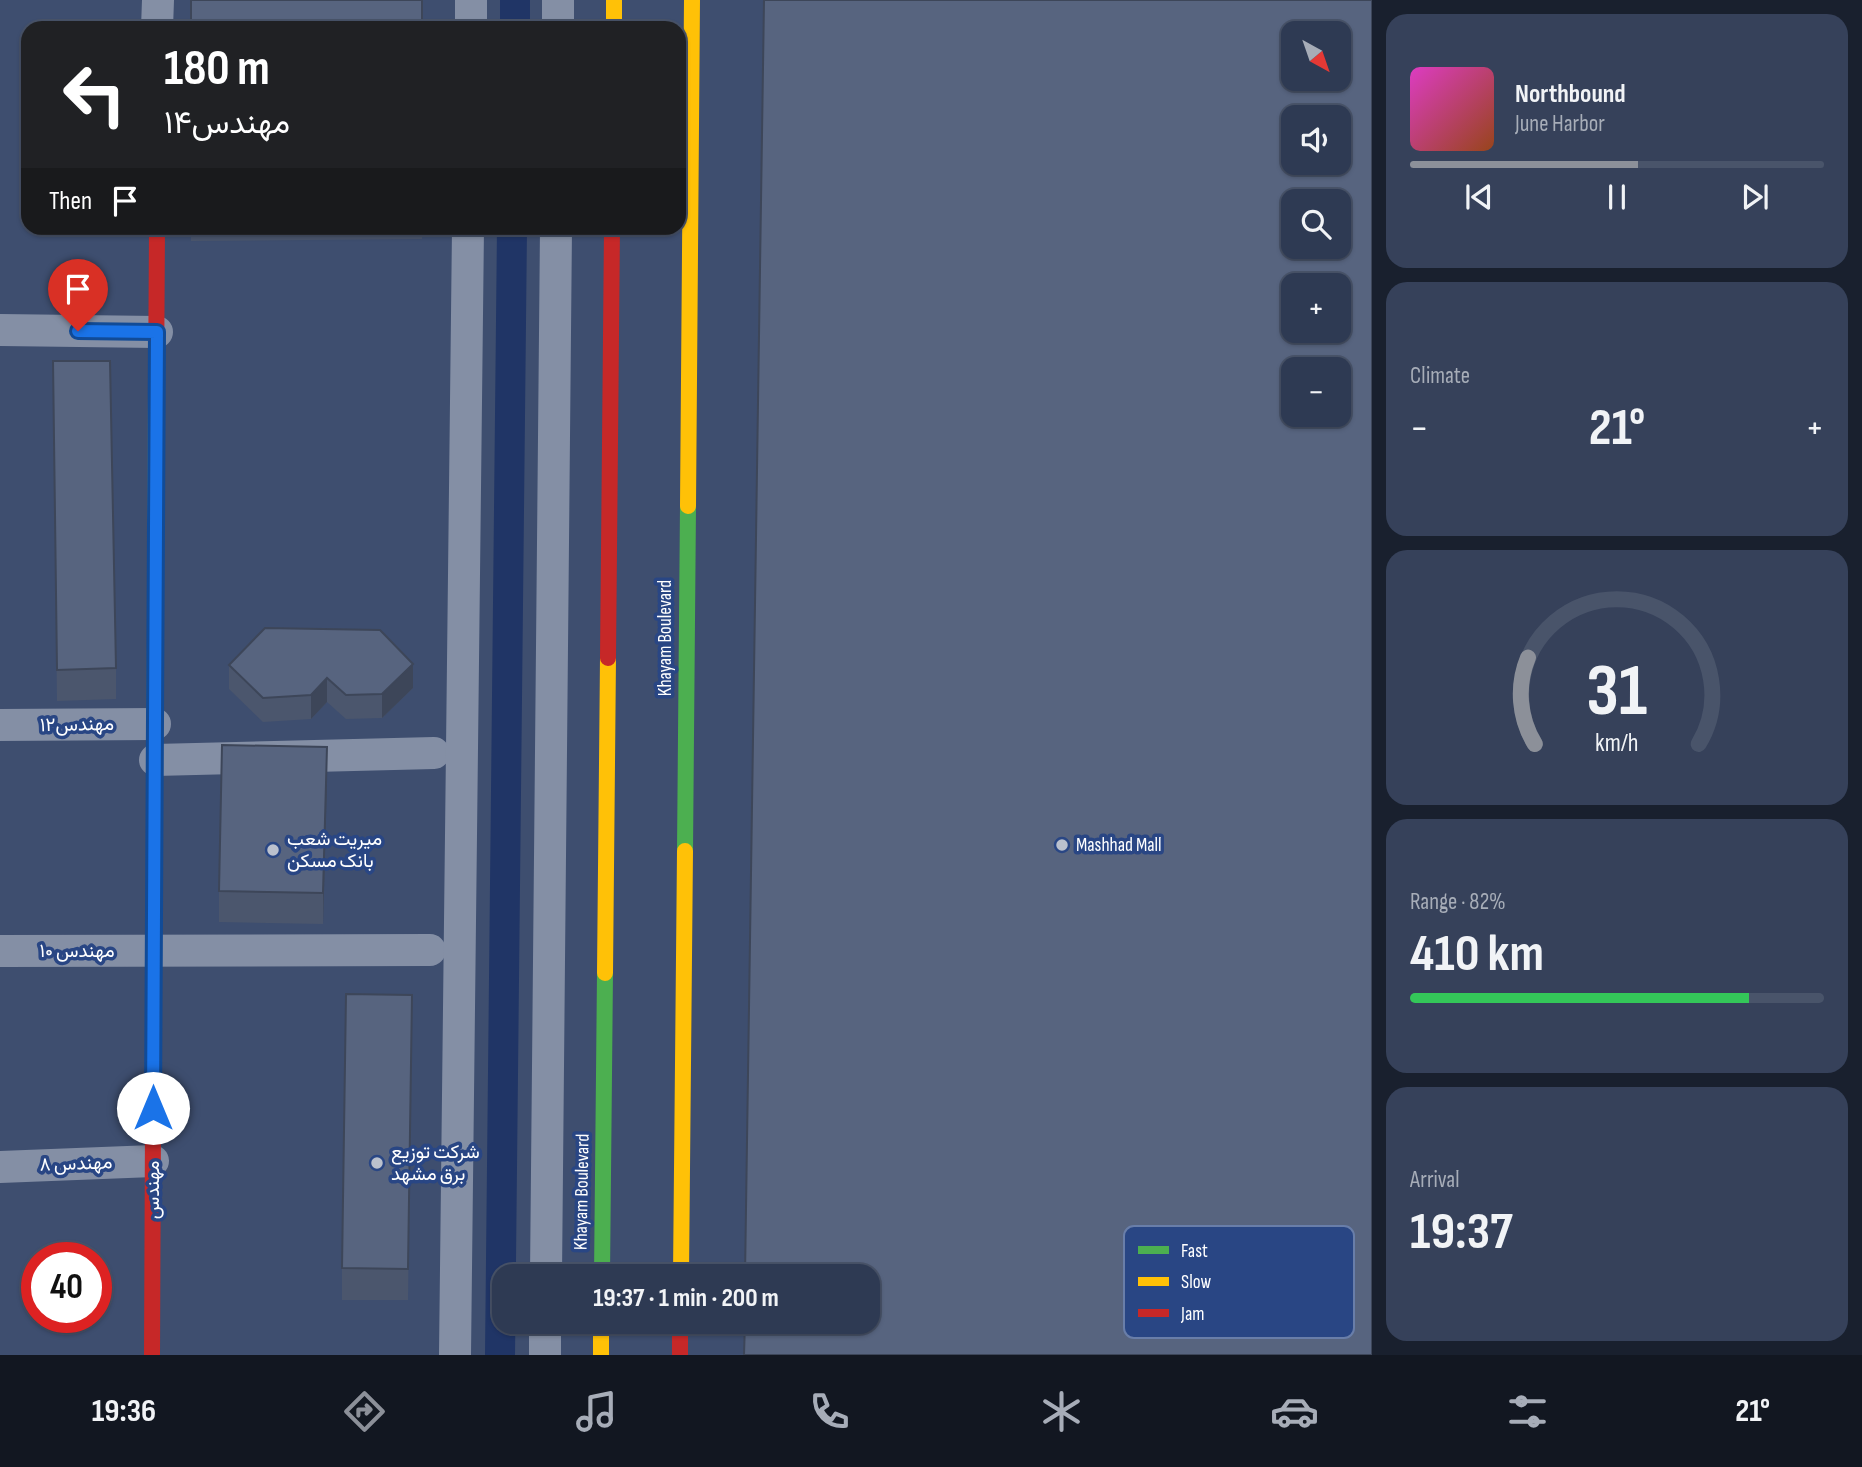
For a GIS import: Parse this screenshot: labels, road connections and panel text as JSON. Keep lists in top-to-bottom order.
{
  "streets": {
    "main road": ["Khayam Boulevard", "مهندس"],
    "street": ["مهندس۱۲", "مهندس ۱۰", "مهندس ۸"]
  },
  "crossings": [
    ["مهندس۱۲", "مهندس"],
    ["مهندس ۱۰", "مهندس"],
    ["مهندس ۸", "مهندس"]
  ],
  "places": ["Mashhad Mall", "میریت شعب بانک مسکن", "شرکت توزیع برق مشهد"],
  "legend": ["Fast", "Slow", "Jam"],
  "north": "bottom right",
  "page": {
    "map_buttons": ["+", "−"],
    "turn": ["180 m", "مهندس۱۴"],
    "song": ["Northbound", "June Harbor"],
    "then": "Then",
    "tile": [
      "Climate",
      ["Range · 82%", "410 km"],
      ["Arrival", "19:37"]
    ],
    "heat": ["−", "21°", "+"],
    "limit": "40",
    "trip": "19:37 · 1 min · 200 m",
    "tabs": ["19:36", "21°"],
    "gauge": ["31", "km/h"]
  }
}
